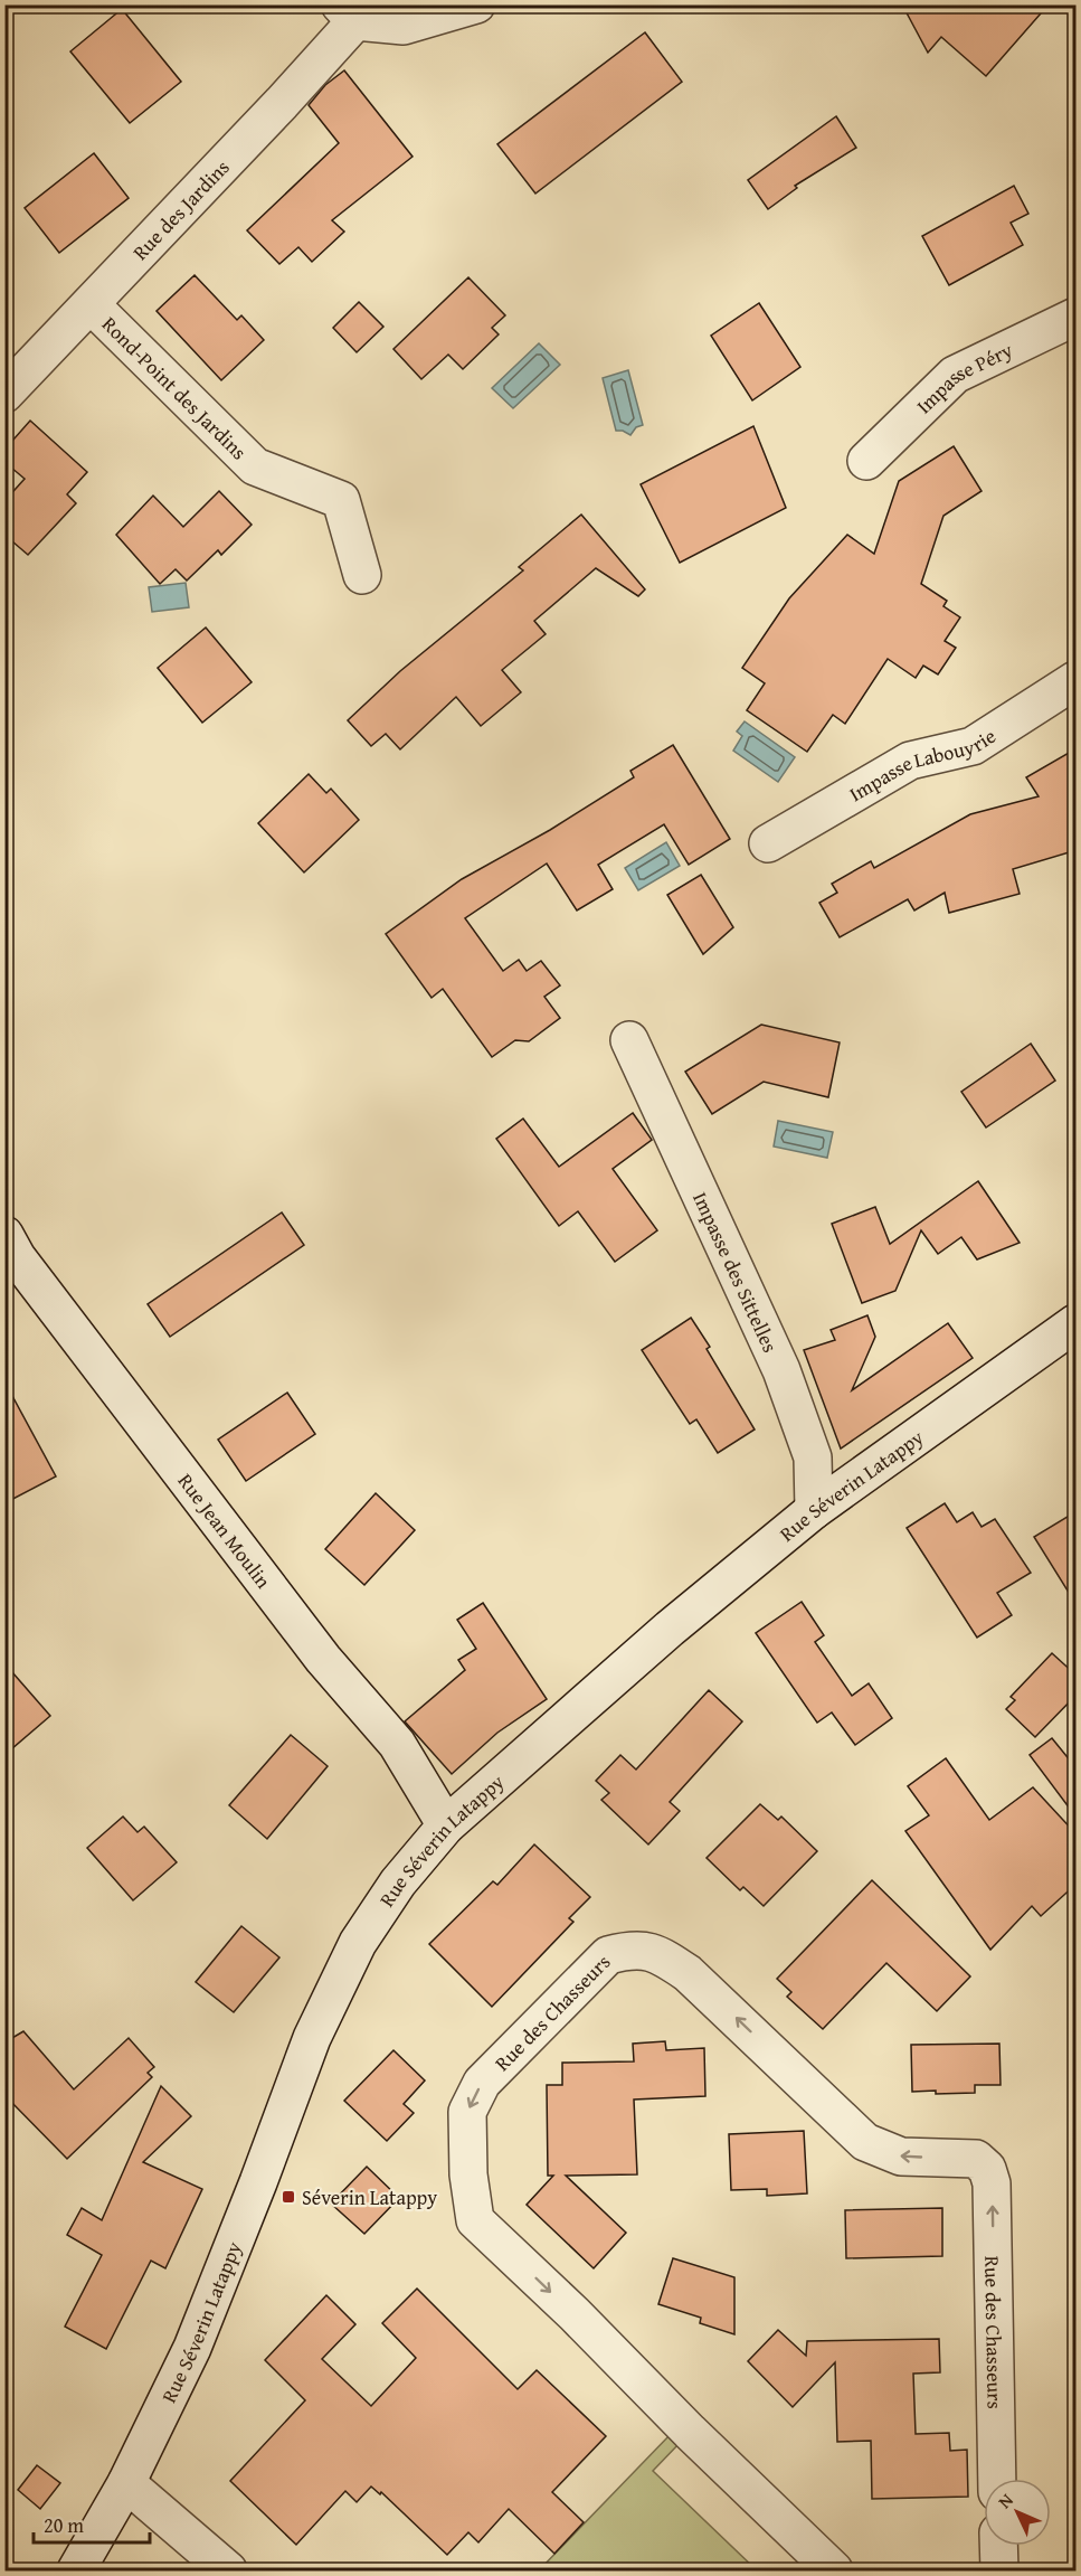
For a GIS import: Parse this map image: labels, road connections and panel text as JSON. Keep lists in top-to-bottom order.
{
  "streets": {
    "street": [
      "Rue des Jardins",
      "Impasse Péry",
      "Rond-Point des Jardins",
      "Impasse Labouyrie",
      "Impasse des Sittelles",
      "Rue Séverin Latappy",
      "Rue Jean Moulin",
      "Rue des Chasseurs"
    ]
  },
  "crossings": [
    ["Rue des Jardins", "Rond-Point des Jardins"],
    ["Impasse des Sittelles", "Rue Séverin Latappy"],
    ["Rue Séverin Latappy", "Rue Jean Moulin"]
  ],
  "places": {
    "transit": ["Séverin Latappy"]
  },
  "scale_bar": "20 m",
  "north": "top left"
}
